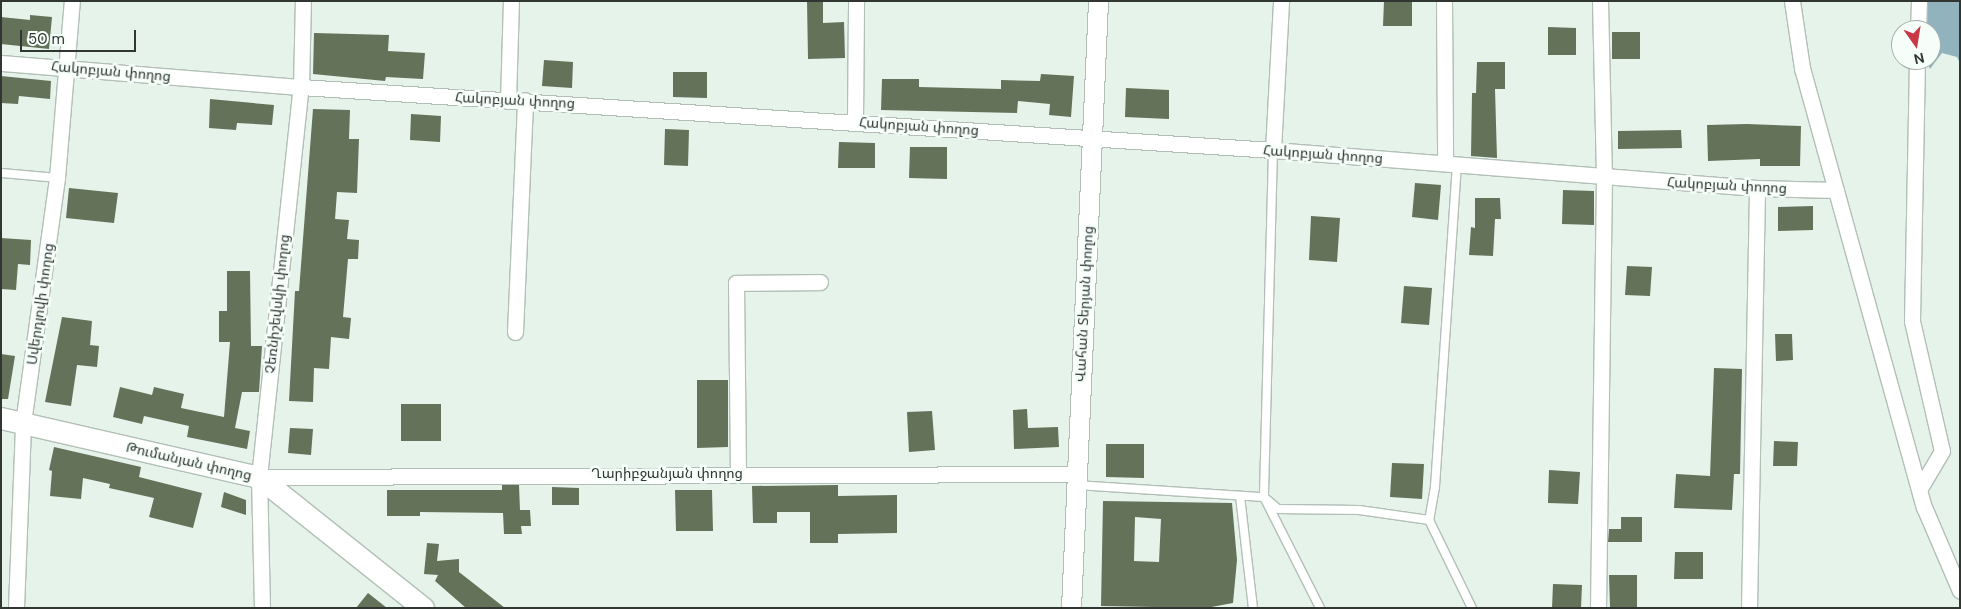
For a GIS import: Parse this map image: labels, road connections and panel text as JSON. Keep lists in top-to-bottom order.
{
  "streets": {
    "main road": ["Թումանյան փողոց"],
    "street": [
      "Հակոբյան փողոց",
      "Սվերդլովի փողոց",
      "Չեռնիշեվսկի փողոց",
      "Վահան Տերյան փողոց",
      "Ղարիբջանյան փողոց"
    ]
  },
  "crossings": [
    ["Հակոբյան փողոց", "Սվերդլովի փողոց"],
    ["Հակոբյան փողոց", "Չեռնիշեվսկի փողոց"],
    ["Հակոբյան փողոց", "Վահան Տերյան փողոց"],
    ["Սվերդլովի փողոց", "Թումանյան փողոց"],
    ["Չեռնիշեվսկի փողոց", "Թումանյան փողոց"],
    ["Չեռնիշեվսկի փողոց", "Ղարիբջանյան փողոց"],
    ["Վահան Տերյան փողոց", "Ղարիբջանյան փողոց"],
    ["Թումանյան փողոց", "Ղարիբջանյան փողոց"]
  ],
  "scale_bar": "50 m",
  "north": "bottom"
}
